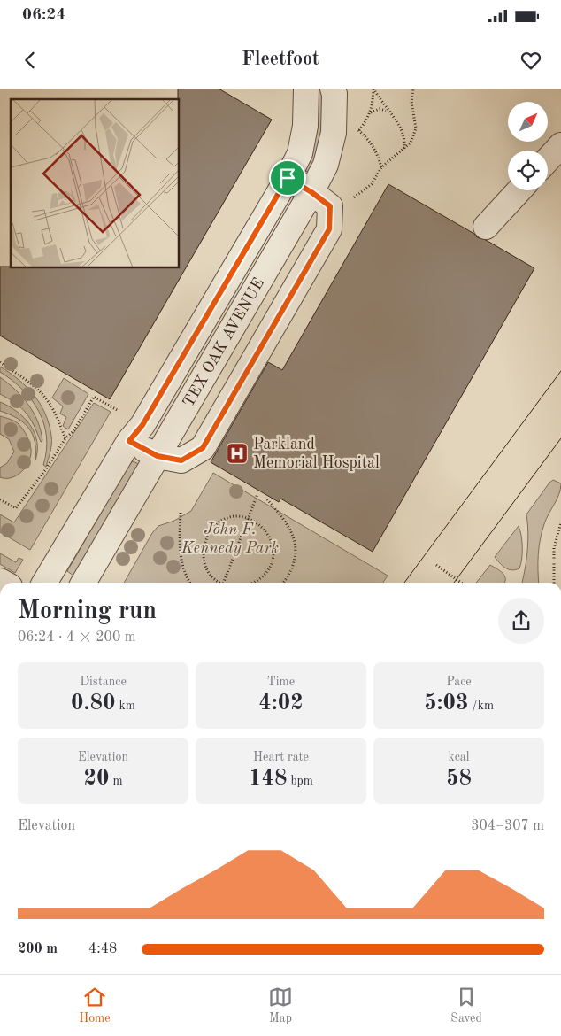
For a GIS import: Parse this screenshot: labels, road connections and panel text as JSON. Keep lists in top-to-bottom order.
{
  "streets": {
    "street": ["TEX OAK AVENUE"]
  },
  "parks": ["John F. Kennedy Park"],
  "places": {
    "hospital": ["Parkland Memorial Hospital"]
  },
  "north": "top right",
  "page": {
    "status": "06:24",
    "header": "Fleetfoot",
    "heading": ["Morning run", "06:24 · 4 × 200 m"],
    "stats": [
      ["Distance", "0.80 km"],
      ["Time", "4:02"],
      ["Pace", "5:03 /km"],
      ["Elevation", "20 m"],
      ["Heart rate", "148 bpm"],
      ["kcal", "58"]
    ],
    "chart": ["Elevation", "304–307 m"],
    "list": [
      {
        "name": "200 m",
        "note": "4:48"
      }
    ],
    "tabs": ["Home", "Map", "Saved"]
  }
}
